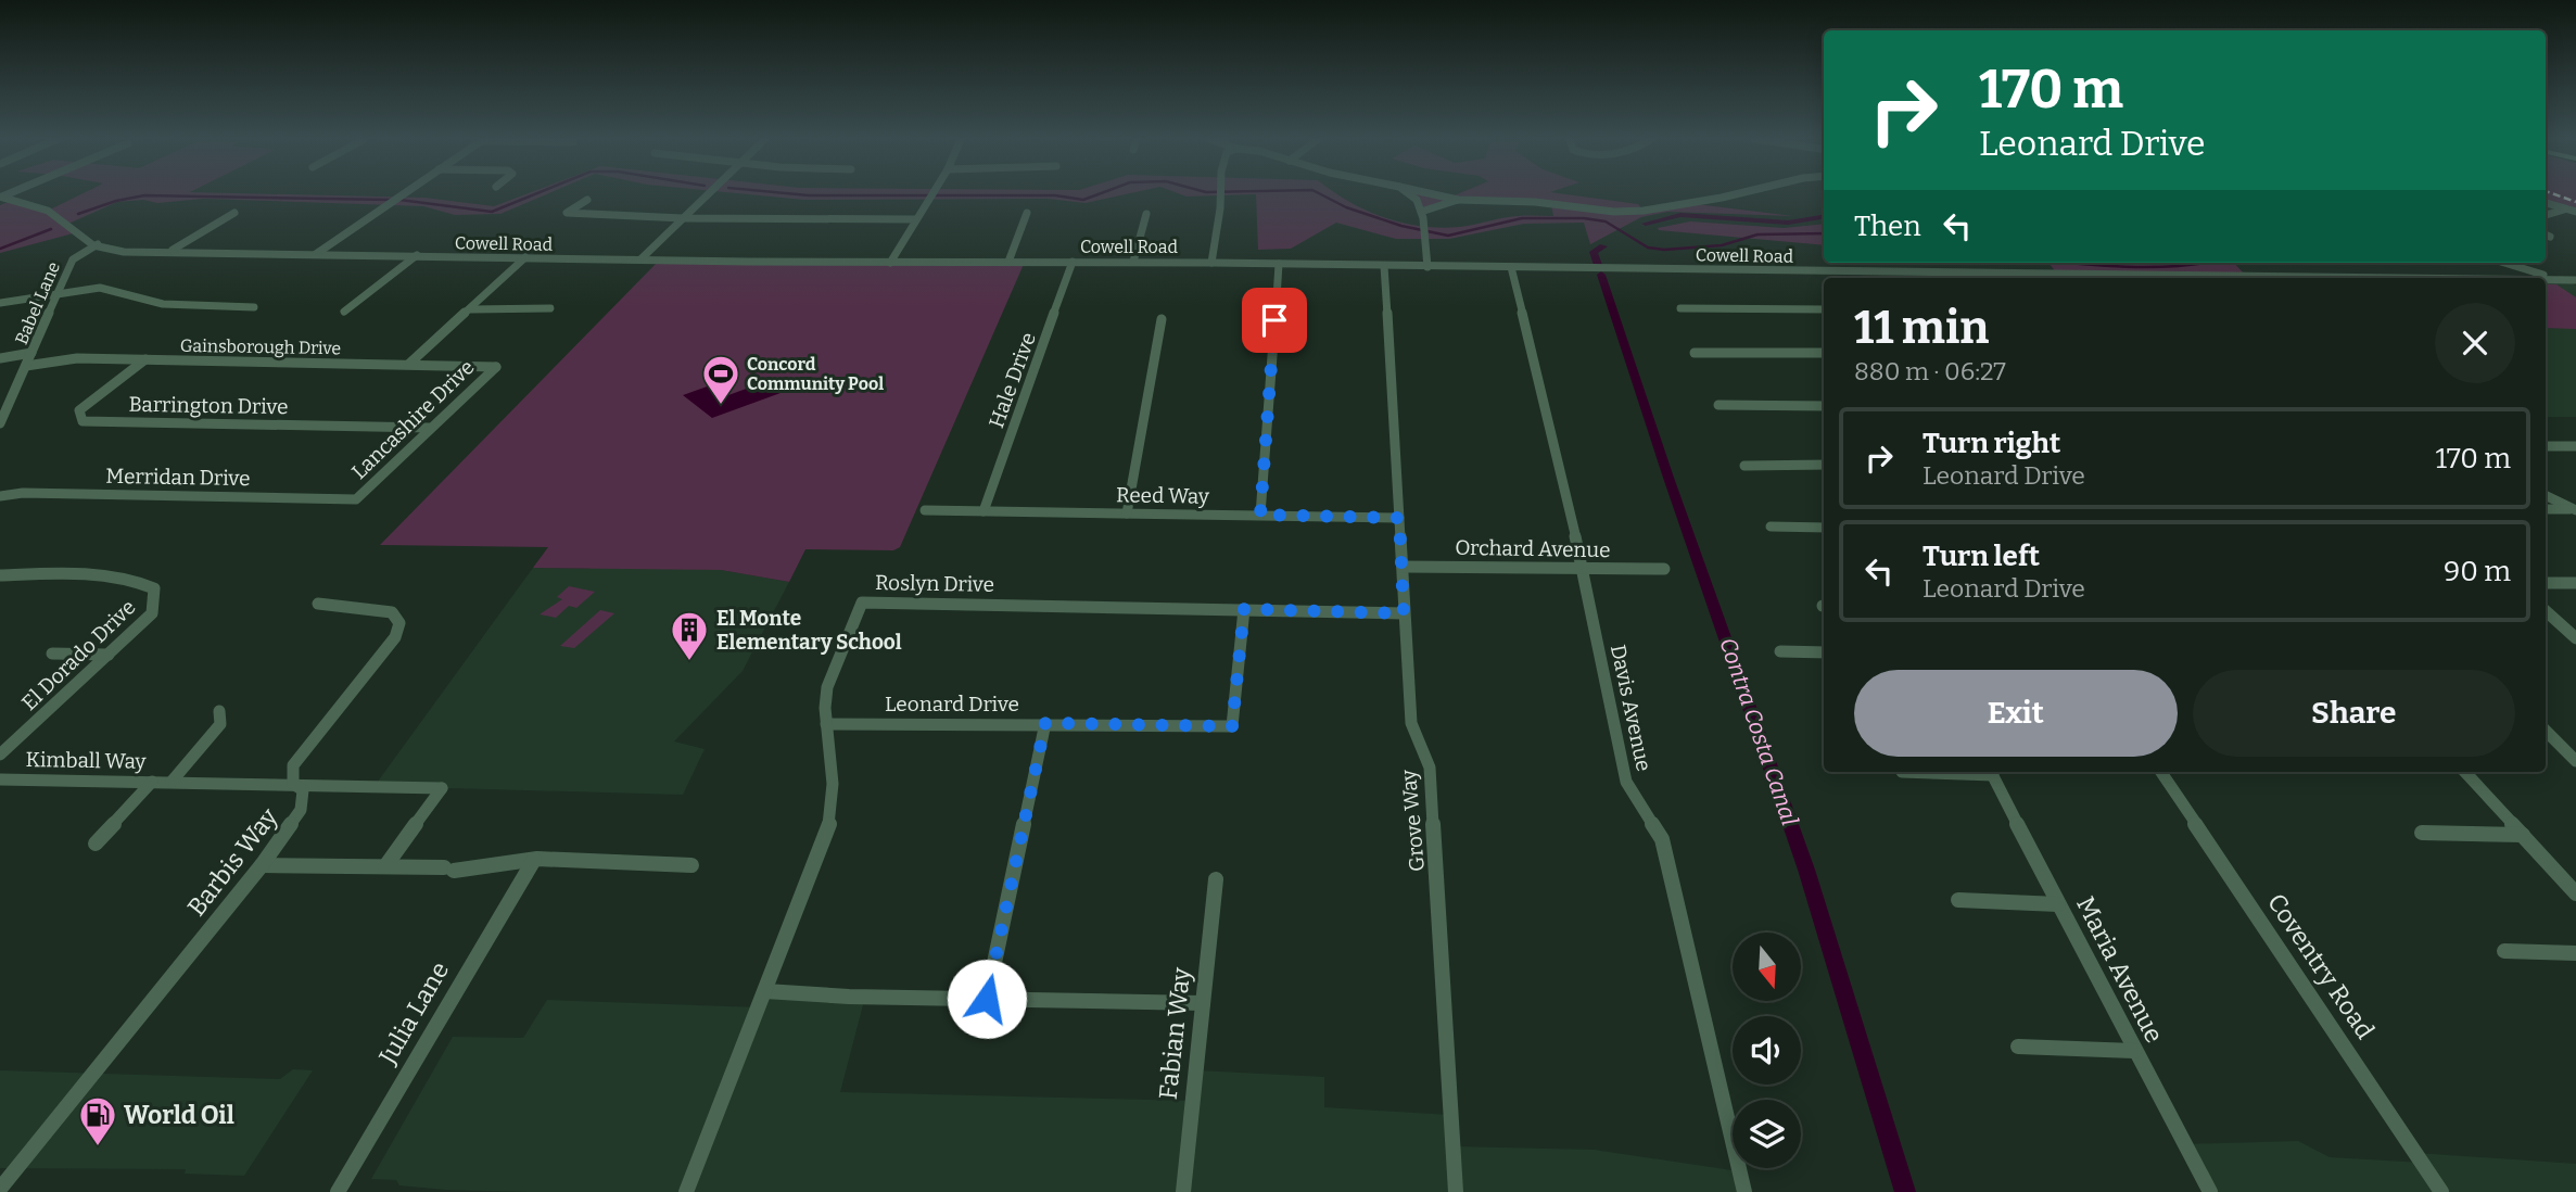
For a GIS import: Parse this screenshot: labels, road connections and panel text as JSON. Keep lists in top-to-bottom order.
{
  "streets": {
    "street": [
      "Cowell Road",
      "Babel Lane",
      "Gainsborough Drive",
      "Hale Drive",
      "Barrington Drive",
      "Lancashire Drive",
      "Merridan Drive",
      "Reed Way",
      "Orchard Avenue",
      "Roslyn Drive",
      "El Dorado Drive",
      "Leonard Drive",
      "Davis Avenue",
      "Kimball Way",
      "Grove Way",
      "Barbis Way",
      "Coventry Road",
      "Maria Avenue",
      "Julia Lane",
      "Fabian Way"
    ]
  },
  "crossings": [
    ["Cowell Road", "Babel Lane"],
    ["Cowell Road", "Hale Drive"],
    ["Cowell Road", "Davis Avenue"],
    ["Cowell Road", "Grove Way"],
    ["Babel Lane", "Gainsborough Drive"],
    ["Gainsborough Drive", "Barrington Drive"],
    ["Gainsborough Drive", "Lancashire Drive"],
    ["Hale Drive", "Reed Way"],
    ["Barrington Drive", "Lancashire Drive"],
    ["Lancashire Drive", "Merridan Drive"],
    ["Reed Way", "Grove Way"],
    ["Orchard Avenue", "Davis Avenue"],
    ["Orchard Avenue", "Grove Way"],
    ["Roslyn Drive", "Leonard Drive"],
    ["Roslyn Drive", "Grove Way"],
    ["Kimball Way", "Barbis Way"]
  ],
  "water": ["Contra Costa Canal"],
  "places": {
    "sports": ["Concord Community Pool"],
    "building": ["El Monte Elementary School"],
    "fuel station": ["World Oil"]
  },
  "north": "bottom",
  "page": {
    "turn": ["170 m", "Leonard Drive"],
    "then": "Then",
    "heading": ["11 min", "880 m · 06:27"],
    "list": [
      {
        "name": "Turn right",
        "note": "Leonard Drive",
        "value": "170 m"
      },
      {
        "name": "Turn left",
        "note": "Leonard Drive",
        "value": "90 m"
      }
    ],
    "buttons": ["Exit", "Share"]
  }
}
